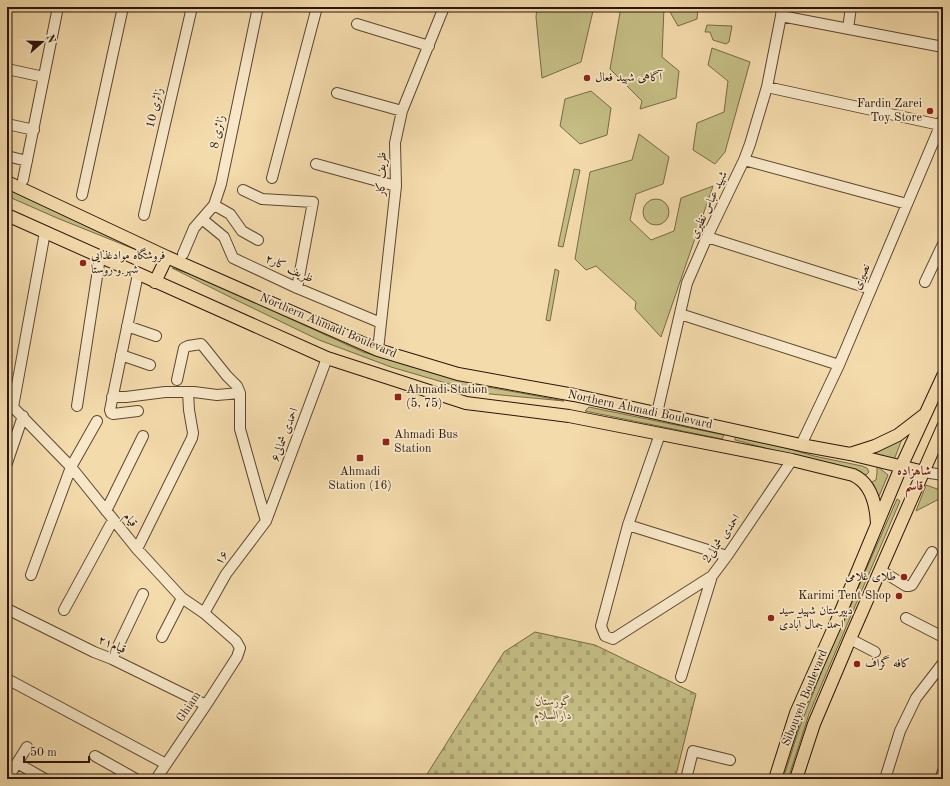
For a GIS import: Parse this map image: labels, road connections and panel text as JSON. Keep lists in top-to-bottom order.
{
  "streets": {
    "main road": ["Northern Ahmadi Boulevard", "Sibouyeh Boulevard"],
    "street": [
      "10 زائری",
      "8 زائری",
      "ظریف کار",
      "شهید عباس نظیری",
      "۲ظریف کار",
      "نصیری",
      "احمدی شمالی۶",
      "قیام",
      "2احمدی شمالی",
      "۱۶",
      "قیام۲۱",
      "Ghiam"
    ]
  },
  "crossings": [
    ["8 زائری", "۲ظریف کار"],
    ["ظریف کار", "۲ظریف کار"],
    ["ظریف کار", "Northern Ahmadi Boulevard"],
    ["شهید عباس نظیری", "Northern Ahmadi Boulevard"],
    ["نصیری", "Northern Ahmadi Boulevard"],
    ["Northern Ahmadi Boulevard", "احمدی شمالی۶"],
    ["Northern Ahmadi Boulevard", "2احمدی شمالی"],
    ["Northern Ahmadi Boulevard", "Sibouyeh Boulevard"],
    ["احمدی شمالی۶", "۱۶"],
    ["قیام", "۱۶"],
    ["قیام", "Ghiam"],
    ["۱۶", "Ghiam"],
    ["قیام۲۱", "Ghiam"]
  ],
  "districts": ["شاهزاده قاسم"],
  "parks": ["گورستان دارالسلام"],
  "places": {
    "other": [
      "آگاهی شهید فعال",
      "Fardin Zarei Toy Store",
      "فروشگاه موادغذایی شهر و روستا",
      "طلای غلامی",
      "Karimi Tent Shop",
      "دبیرستان شهید سید احمد جمال آبادی",
      "کافه گراف"
    ],
    "transit": ["Ahmadi Station (5, 75)", "Ahmadi Bus Station", "Ahmadi Station (16)"]
  },
  "scale_bar": "50 m",
  "north": "right"
}
